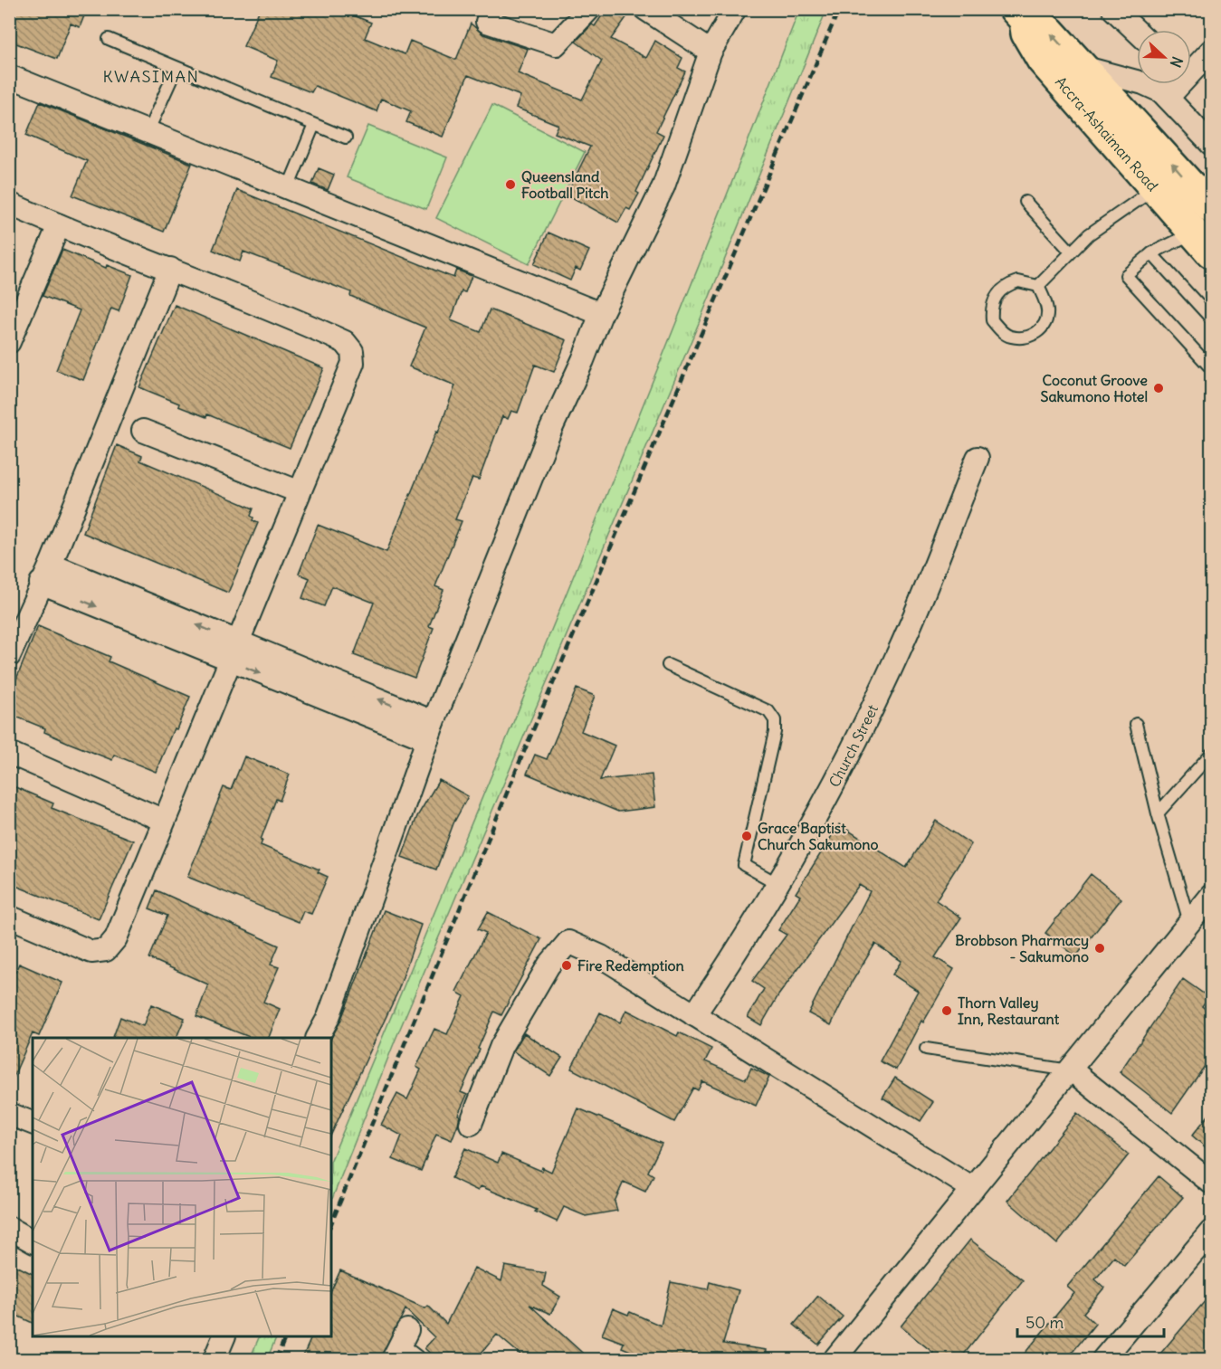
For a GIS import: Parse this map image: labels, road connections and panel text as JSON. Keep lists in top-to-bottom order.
{
  "streets": {
    "main road": ["Accra-Ashaiman Road"],
    "street": ["Church Street"]
  },
  "districts": ["KWASIMAN"],
  "places": [
    "Queensland Football Pitch",
    "Coconut Groove Sakumono Hotel",
    "Grace Baptist Church Sakumono",
    "Brobbson Pharmacy - Sakumono",
    "Fire Redemption",
    "Thorn Valley Inn, Restaurant"
  ],
  "scale_bar": "50 m",
  "north": "right"
}
